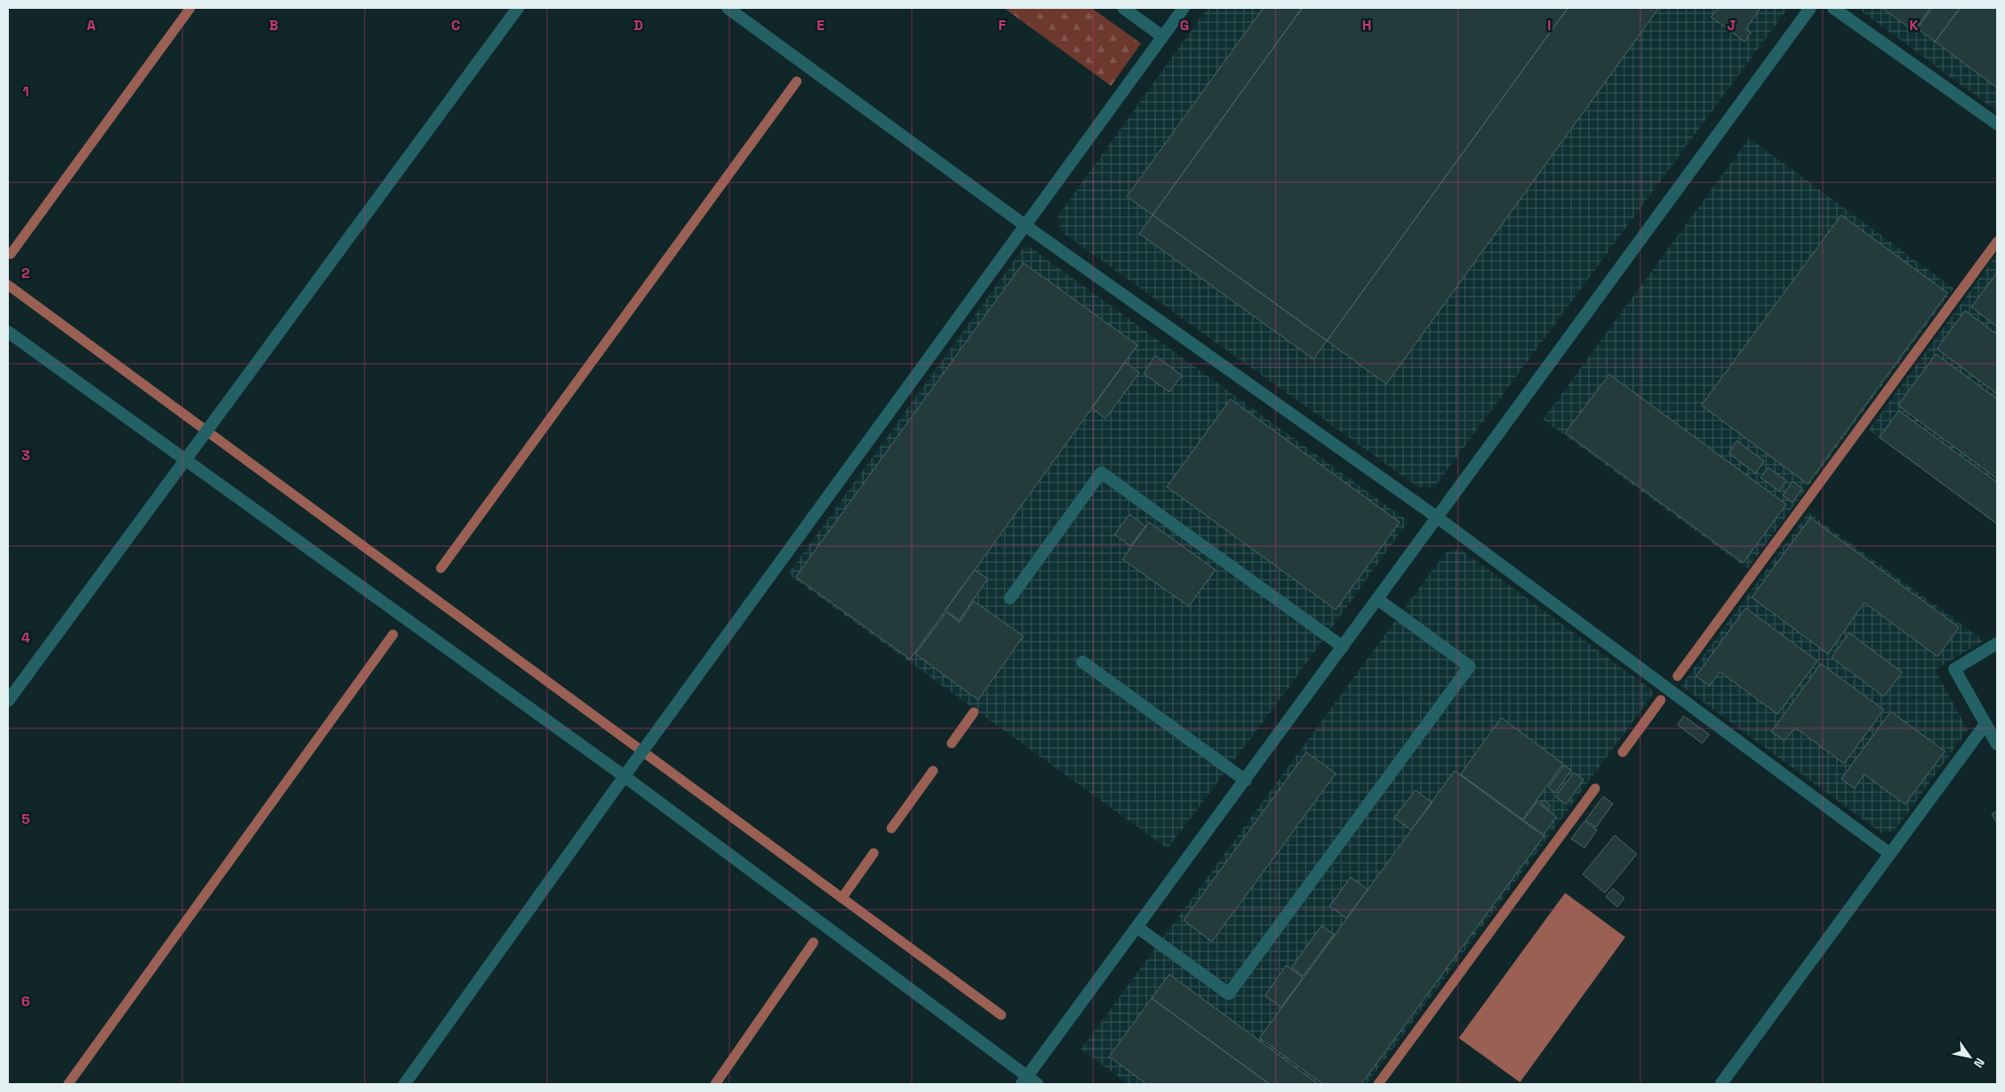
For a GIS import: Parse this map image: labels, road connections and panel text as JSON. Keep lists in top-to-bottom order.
{
  "north": "bottom right",
  "grid": {
    "columns": [
      "A",
      "B",
      "C",
      "D",
      "E",
      "F",
      "G",
      "H",
      "I",
      "J",
      "K"
    ],
    "rows": [
      "1",
      "2",
      "3",
      "4",
      "5",
      "6"
    ]
  }
}
